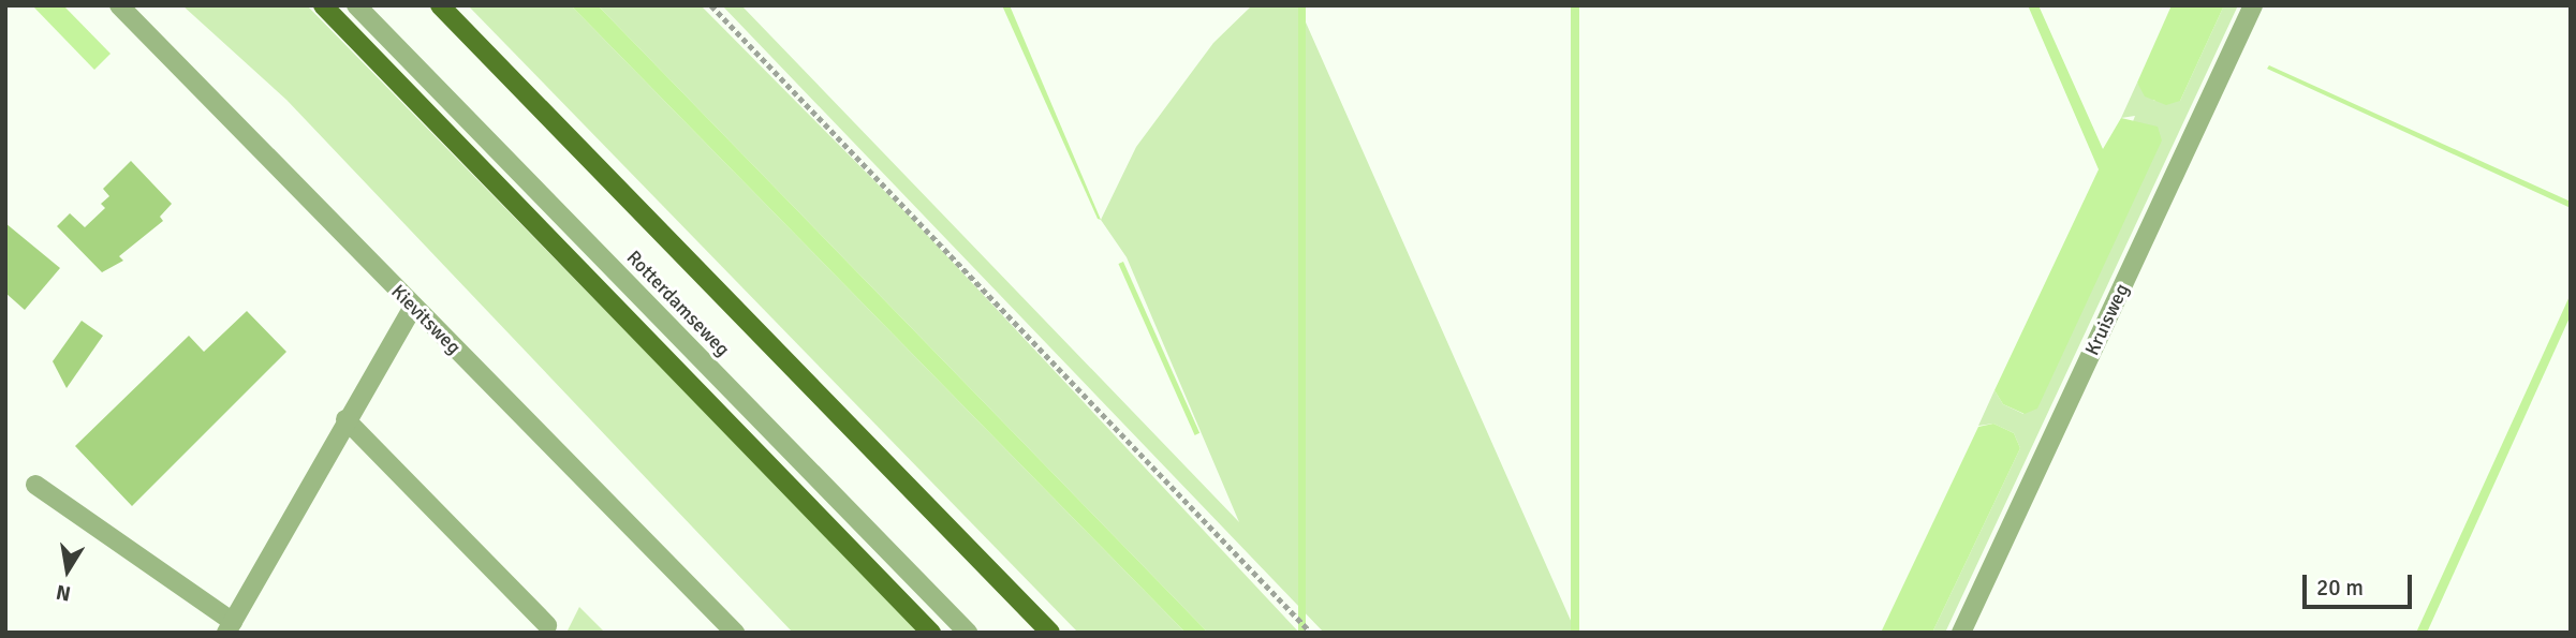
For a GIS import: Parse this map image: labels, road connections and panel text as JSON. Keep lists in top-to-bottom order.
{
  "streets": {
    "main road": ["Rotterdamseweg"],
    "street": ["Kievitsweg", "Kruisweg"]
  },
  "scale_bar": "20 m",
  "north": "bottom"
}
